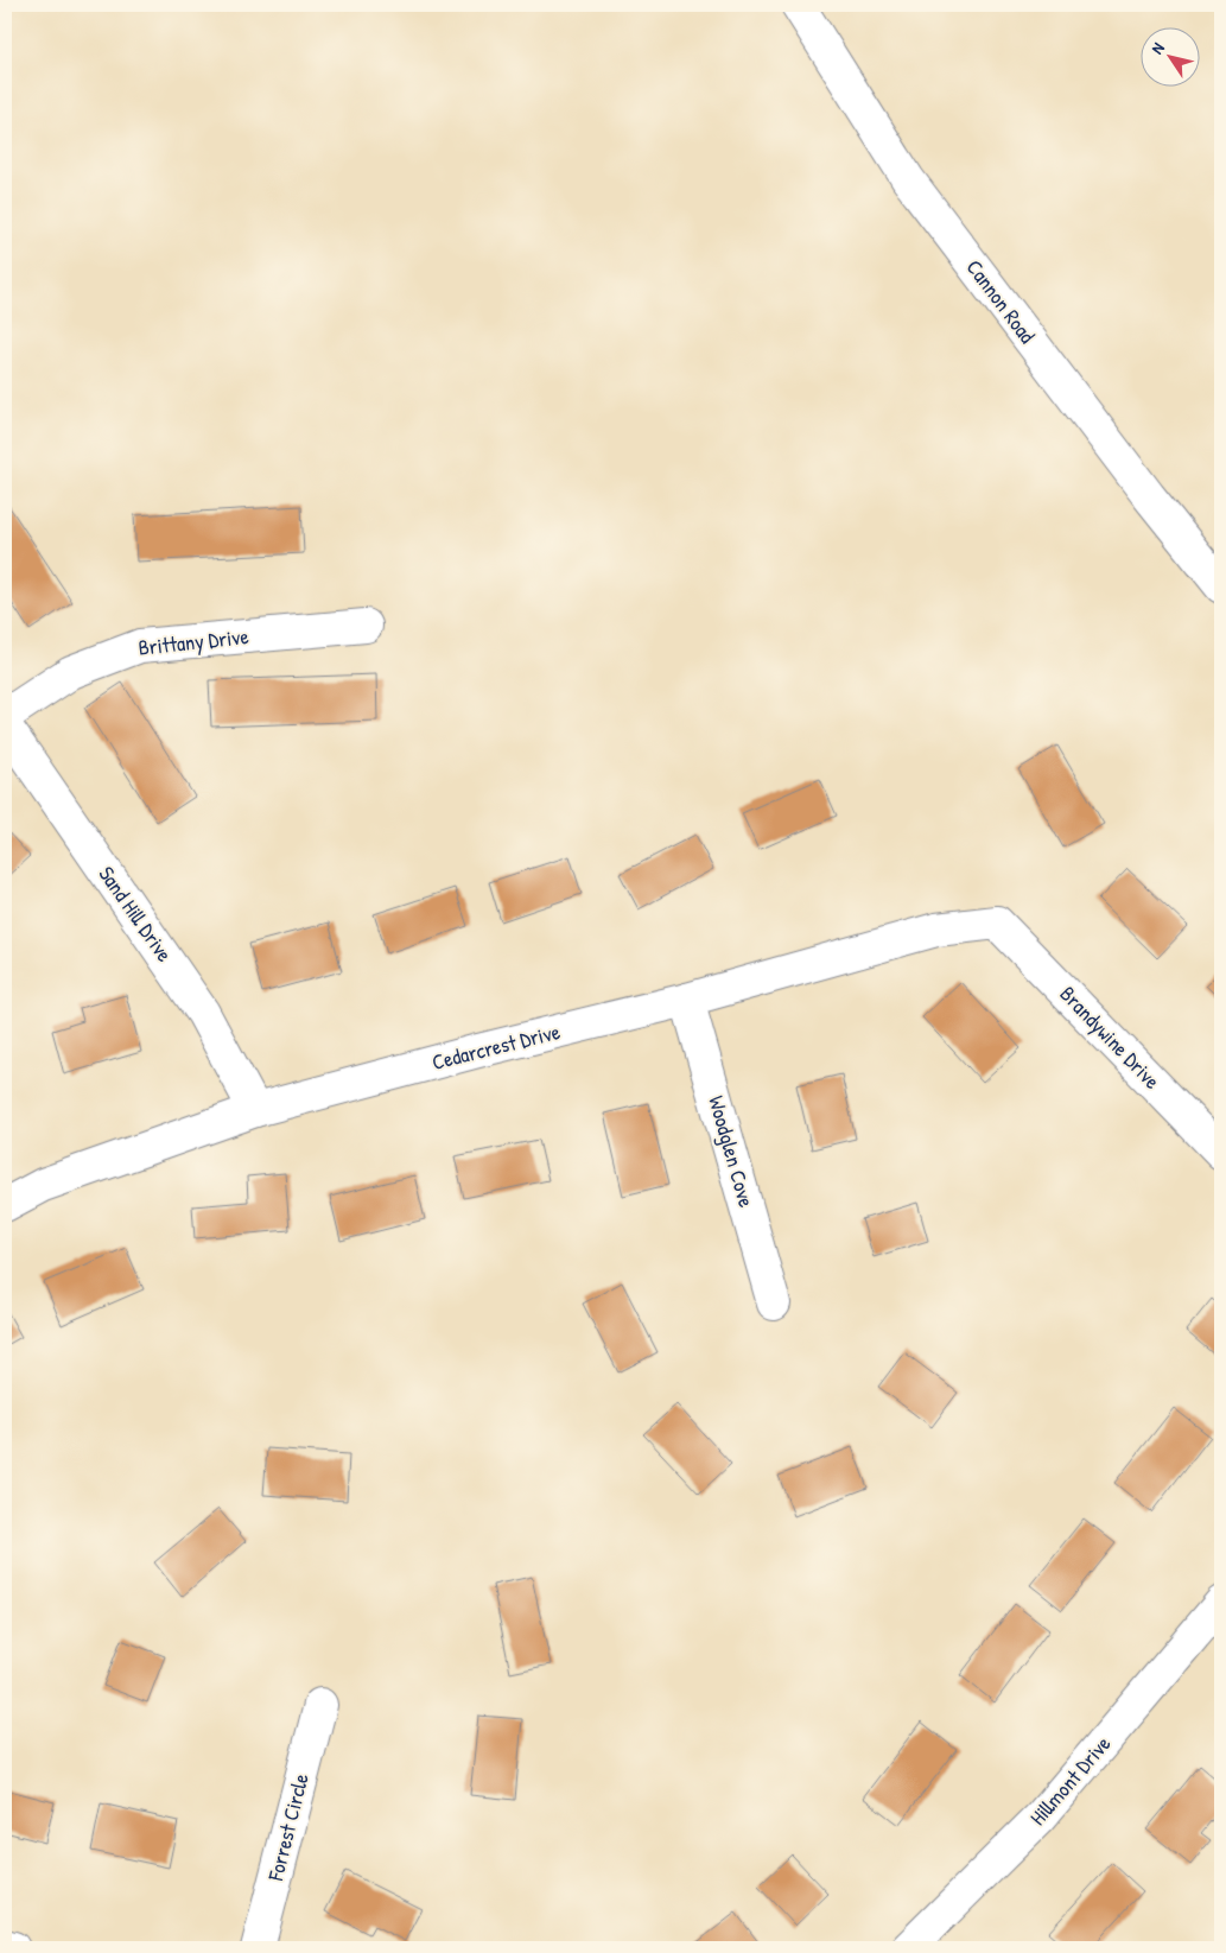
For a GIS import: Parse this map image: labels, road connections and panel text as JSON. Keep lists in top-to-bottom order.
{
  "streets": {
    "street": [
      "Cannon Road",
      "Brittany Drive",
      "Sand Hill Drive",
      "Brandywine Drive",
      "Cedarcrest Drive",
      "Woodglen Cove",
      "Hillmont Drive",
      "Forrest Circle"
    ]
  },
  "crossings": [
    ["Sand Hill Drive", "Cedarcrest Drive"],
    ["Brandywine Drive", "Cedarcrest Drive"],
    ["Cedarcrest Drive", "Woodglen Cove"]
  ],
  "north": "top left"
}
